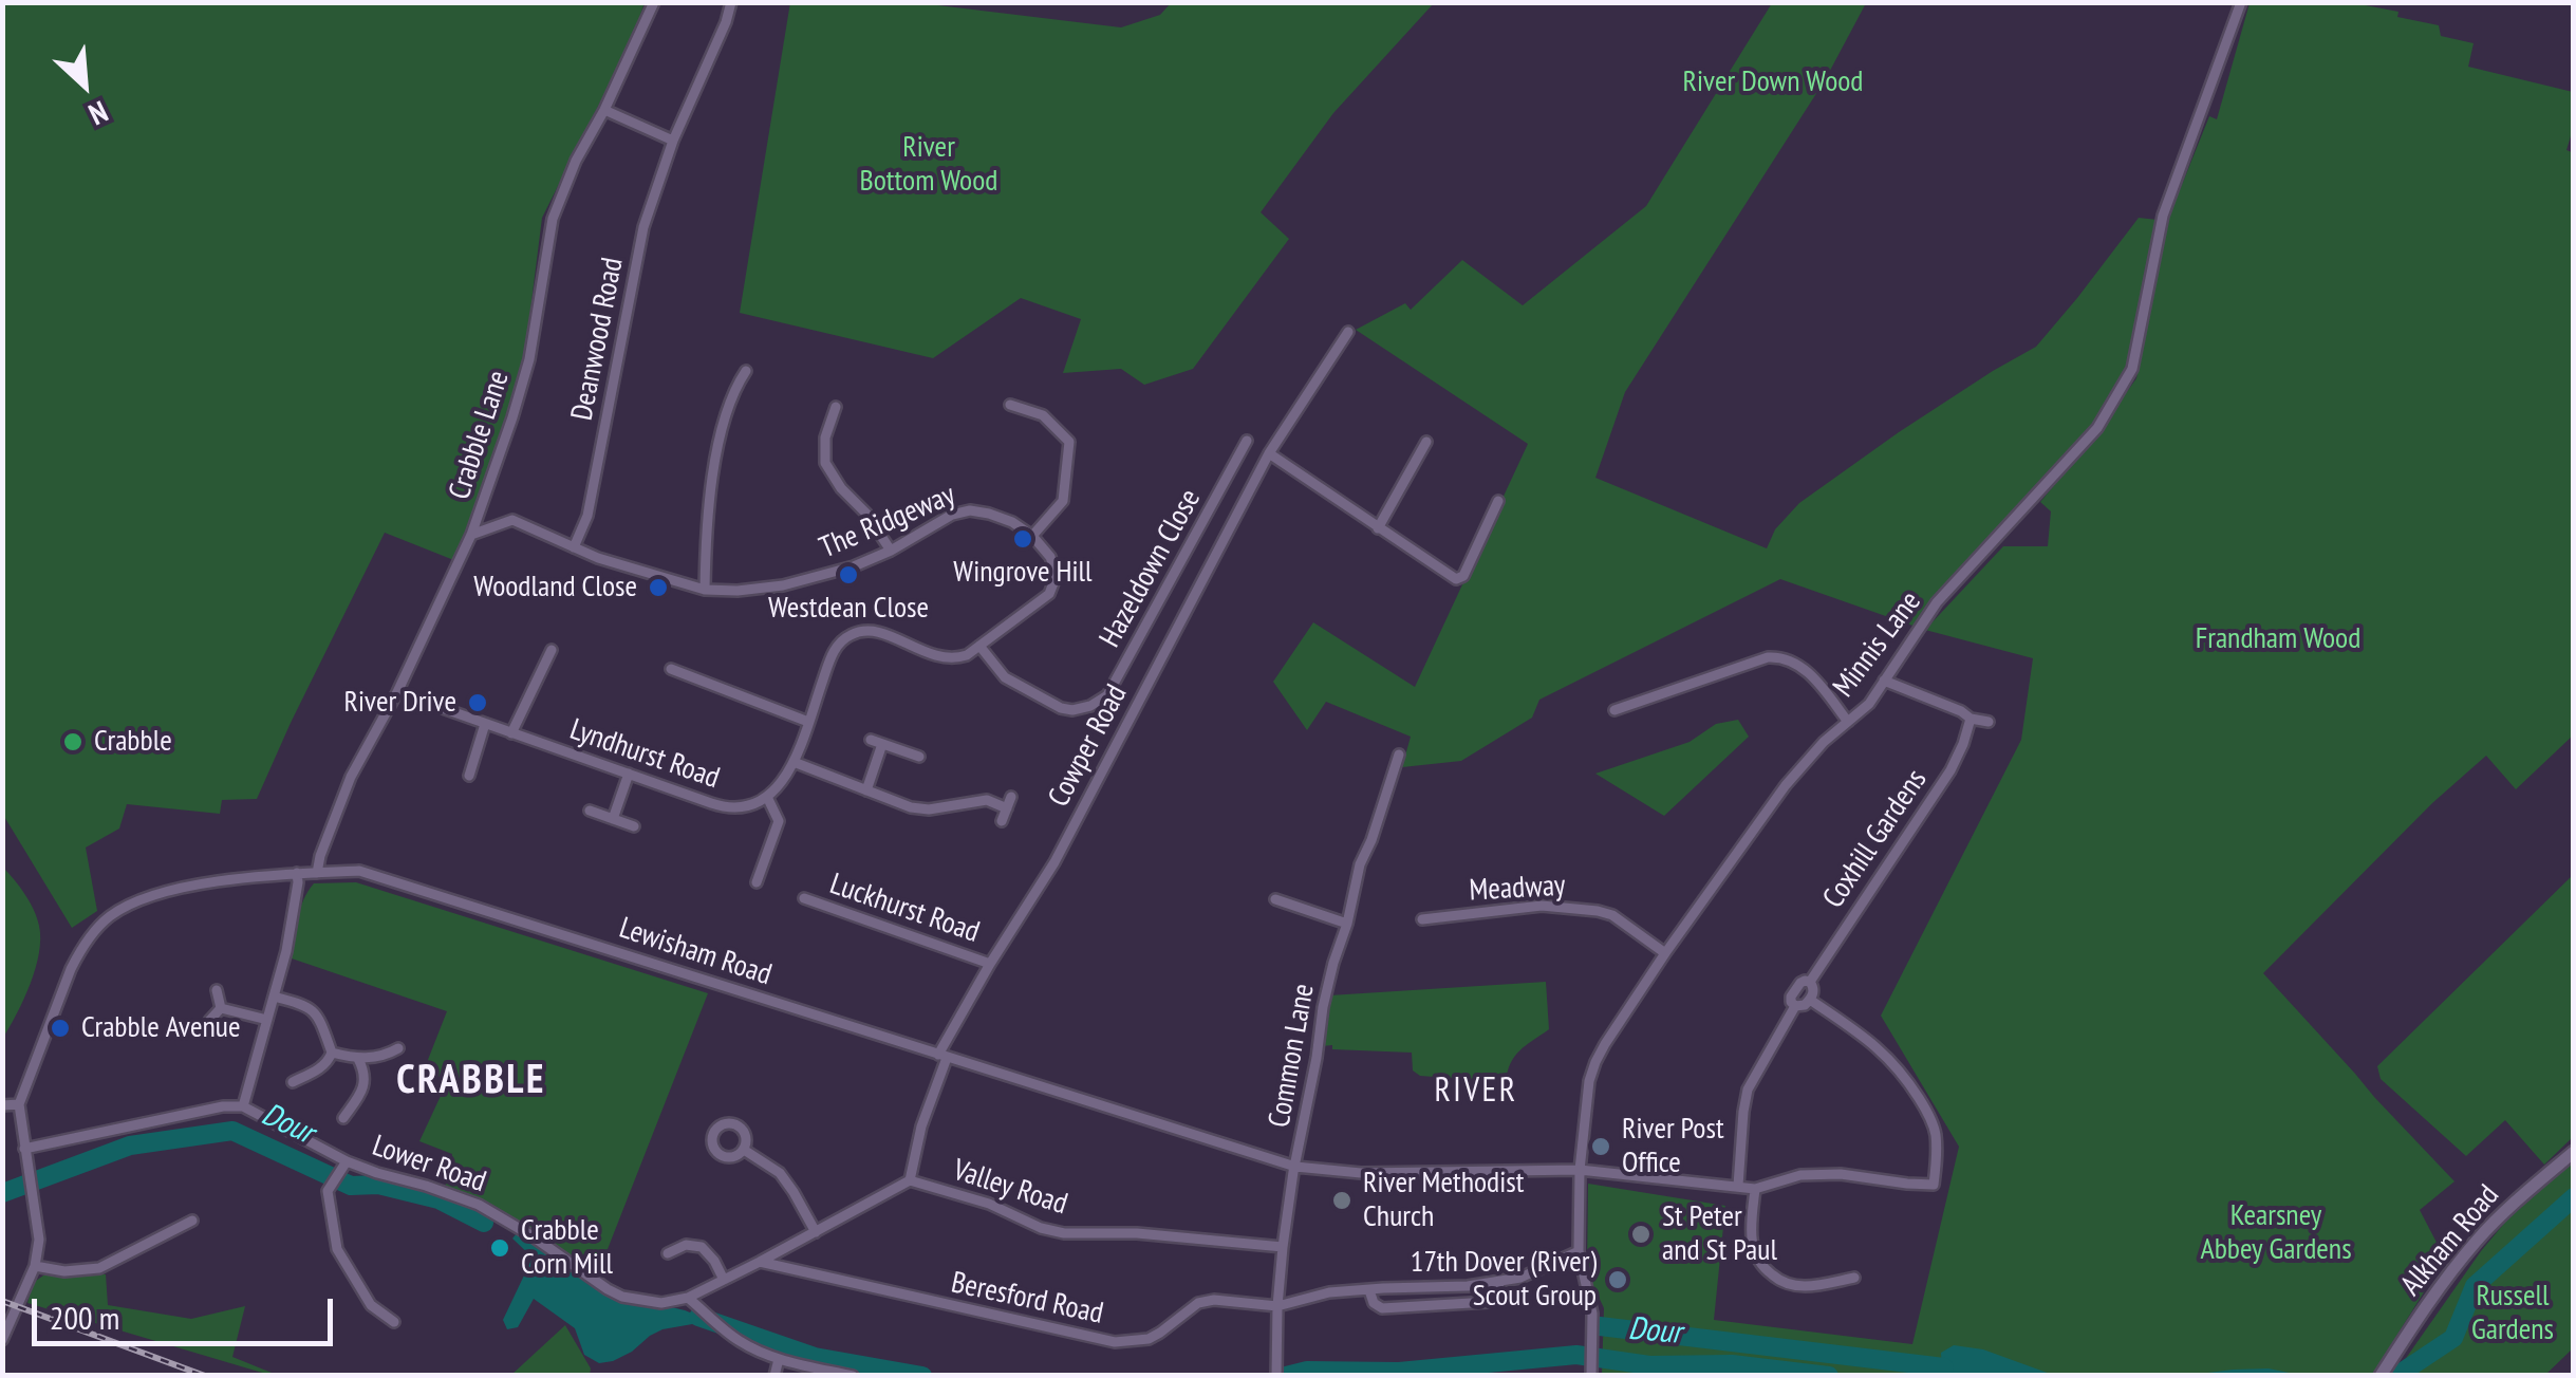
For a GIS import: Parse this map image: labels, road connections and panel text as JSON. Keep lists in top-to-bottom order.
{
  "streets": {
    "street": [
      "Deanwood Road",
      "Crabble Lane",
      "The Ridgeway",
      "Hazeldown Close",
      "Minnis Lane",
      "Cowper Road",
      "Lyndhurst Road",
      "Coxhill Gardens",
      "Meadway",
      "Luckhurst Road",
      "Lewisham Road",
      "Common Lane",
      "Lower Road",
      "Valley Road",
      "Alkham Road",
      "Beresford Road"
    ]
  },
  "crossings": [
    ["Deanwood Road", "The Ridgeway"],
    ["Crabble Lane", "The Ridgeway"],
    ["Crabble Lane", "Lyndhurst Road"],
    ["Crabble Lane", "Lewisham Road"],
    ["Minnis Lane", "Meadway"],
    ["Minnis Lane", "Lewisham Road"],
    ["Cowper Road", "Luckhurst Road"],
    ["Cowper Road", "Lewisham Road"],
    ["Cowper Road", "Valley Road"],
    ["Coxhill Gardens", "Lewisham Road"],
    ["Lewisham Road", "Common Lane"],
    ["Common Lane", "Valley Road"],
    ["Common Lane", "Beresford Road"],
    ["Lower Road", "Valley Road"],
    ["Valley Road", "Beresford Road"]
  ],
  "districts": ["CRABBLE", "RIVER"],
  "water": ["Dour"],
  "parks": [
    "River Down Wood",
    "River Bottom Wood",
    "Frandham Wood",
    "Kearsney Abbey Gardens",
    "Russell Gardens"
  ],
  "places": [
    "Wingrove Hill",
    "Westdean Close",
    "Woodland Close",
    "River Drive",
    "Crabble",
    "Crabble Avenue",
    "River Post Office",
    "River Methodist Church",
    "St Peter and St Paul",
    "Crabble Corn Mill",
    "17th Dover (River) Scout Group"
  ],
  "scale_bar": "200 m",
  "north": "bottom right"
}
